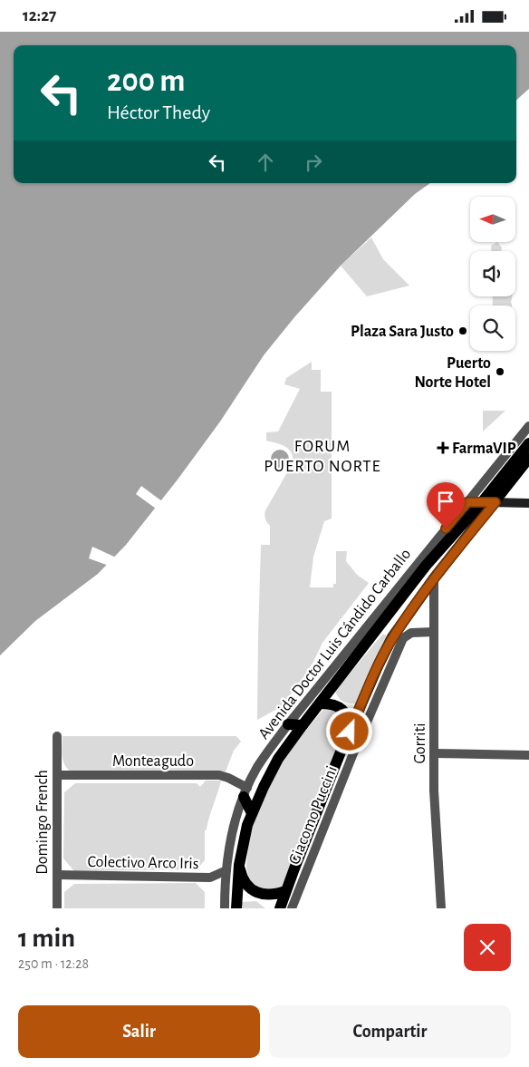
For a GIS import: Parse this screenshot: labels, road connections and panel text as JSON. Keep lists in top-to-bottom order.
{
  "streets": {
    "main road": ["Avenida Doctor Luis Cándido Carballo"],
    "street": [
      "Gorriti",
      "Monteagudo",
      "Giacomo Puccini",
      "Domingo French",
      "Colectivo Arco Iris"
    ]
  },
  "crossings": [
    ["Avenida Doctor Luis Cándido Carballo", "Monteagudo"],
    ["Avenida Doctor Luis Cándido Carballo", "Colectivo Arco Iris"],
    ["Gorriti", "Giacomo Puccini"],
    ["Monteagudo", "Domingo French"],
    ["Domingo French", "Colectivo Arco Iris"]
  ],
  "districts": ["FORUM PUERTO NORTE"],
  "places": {
    "other": ["Plaza Sara Justo", "Puerto Norte Hotel"],
    "health": ["FarmaVIP"]
  },
  "north": "left",
  "page": {
    "status": "12:27",
    "turn": ["200 m", "Héctor Thedy"],
    "heading": ["1 min", "250 m · 12:28"],
    "buttons": ["Salir", "Compartir"]
  }
}
